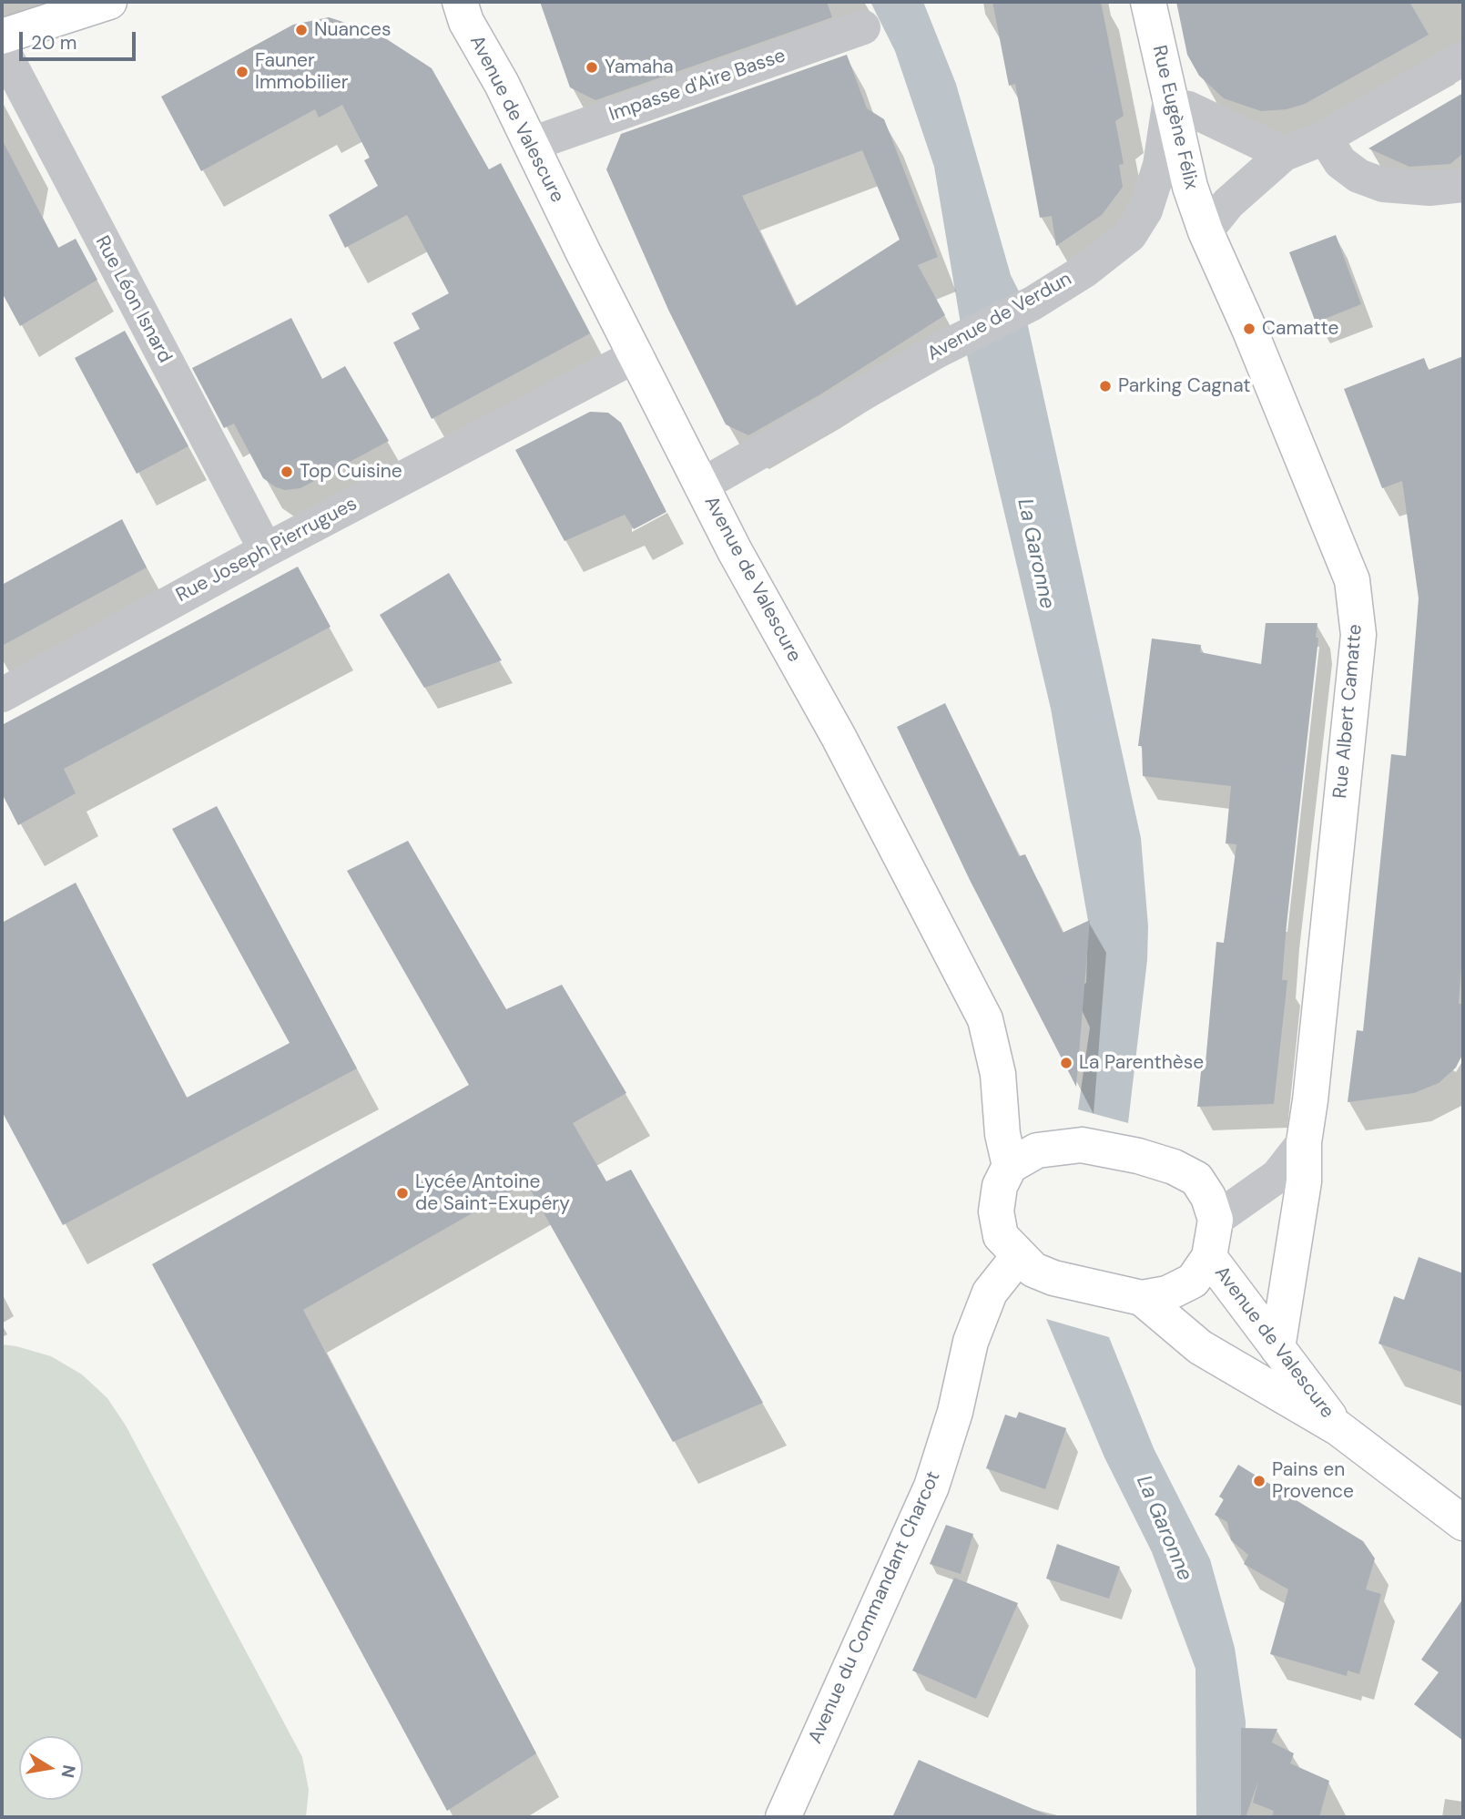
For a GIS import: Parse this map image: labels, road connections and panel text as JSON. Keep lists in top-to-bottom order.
{
  "streets": {
    "main road": [
      "Rue Eugène Félix",
      "Avenue de Valescure",
      "Rue Albert Camatte",
      "Avenue du Commandant Charcot"
    ],
    "street": [
      "Impasse d'Aire Basse",
      "Rue Léon Isnard",
      "Avenue de Verdun",
      "Rue Joseph Pierrugues"
    ]
  },
  "crossings": [
    ["Impasse d'Aire Basse", "Avenue de Valescure"],
    ["Rue Eugène Félix", "Avenue de Verdun"],
    ["Rue Eugène Félix", "Rue Albert Camatte"],
    ["Avenue de Valescure", "Avenue de Verdun"],
    ["Avenue de Valescure", "Rue Joseph Pierrugues"],
    ["Avenue de Valescure", "Rue Albert Camatte"],
    ["Avenue de Valescure", "Avenue du Commandant Charcot"],
    ["Rue Léon Isnard", "Rue Joseph Pierrugues"],
    ["Rue Albert Camatte", "Avenue du Commandant Charcot"]
  ],
  "water": ["La Garonne"],
  "places": [
    "Nuances",
    "Yamaha",
    "Fauner Immobilier",
    "Camatte",
    "Parking Cagnat",
    "Top Cuisine",
    "La Parenthèse",
    "Lycée Antoine de Saint-Exupéry",
    "Pains en Provence"
  ],
  "scale_bar": "20 m",
  "north": "right"
}
